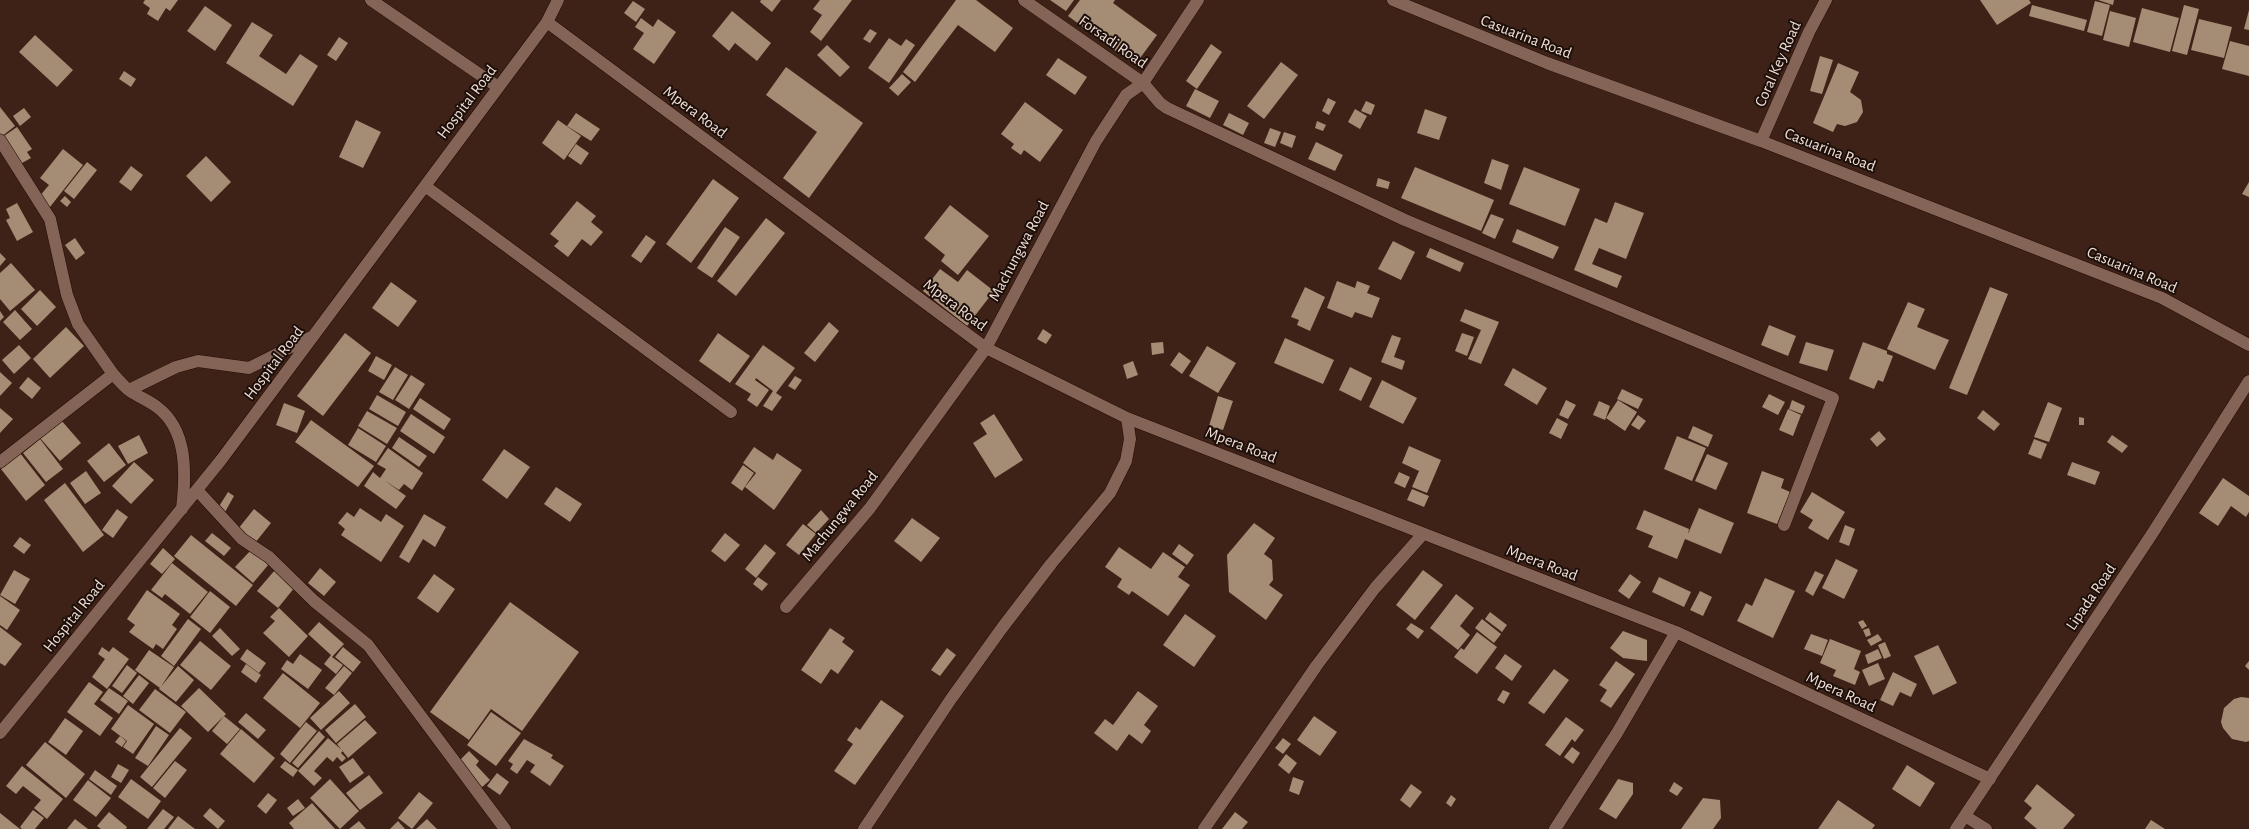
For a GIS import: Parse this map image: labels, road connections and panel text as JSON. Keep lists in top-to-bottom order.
{
  "streets": {
    "street": [
      "Casuarina Road",
      "Forsadi Road",
      "Coral Key Road",
      "Hospital Road",
      "Mpera Road",
      "Machungwa Road",
      "Lipada Road"
    ]
  },
  "crossings": [
    ["Casuarina Road", "Coral Key Road"],
    ["Forsadi Road", "Machungwa Road"],
    ["Hospital Road", "Mpera Road"],
    ["Mpera Road", "Machungwa Road"],
    ["Mpera Road", "Lipada Road"]
  ]
}
